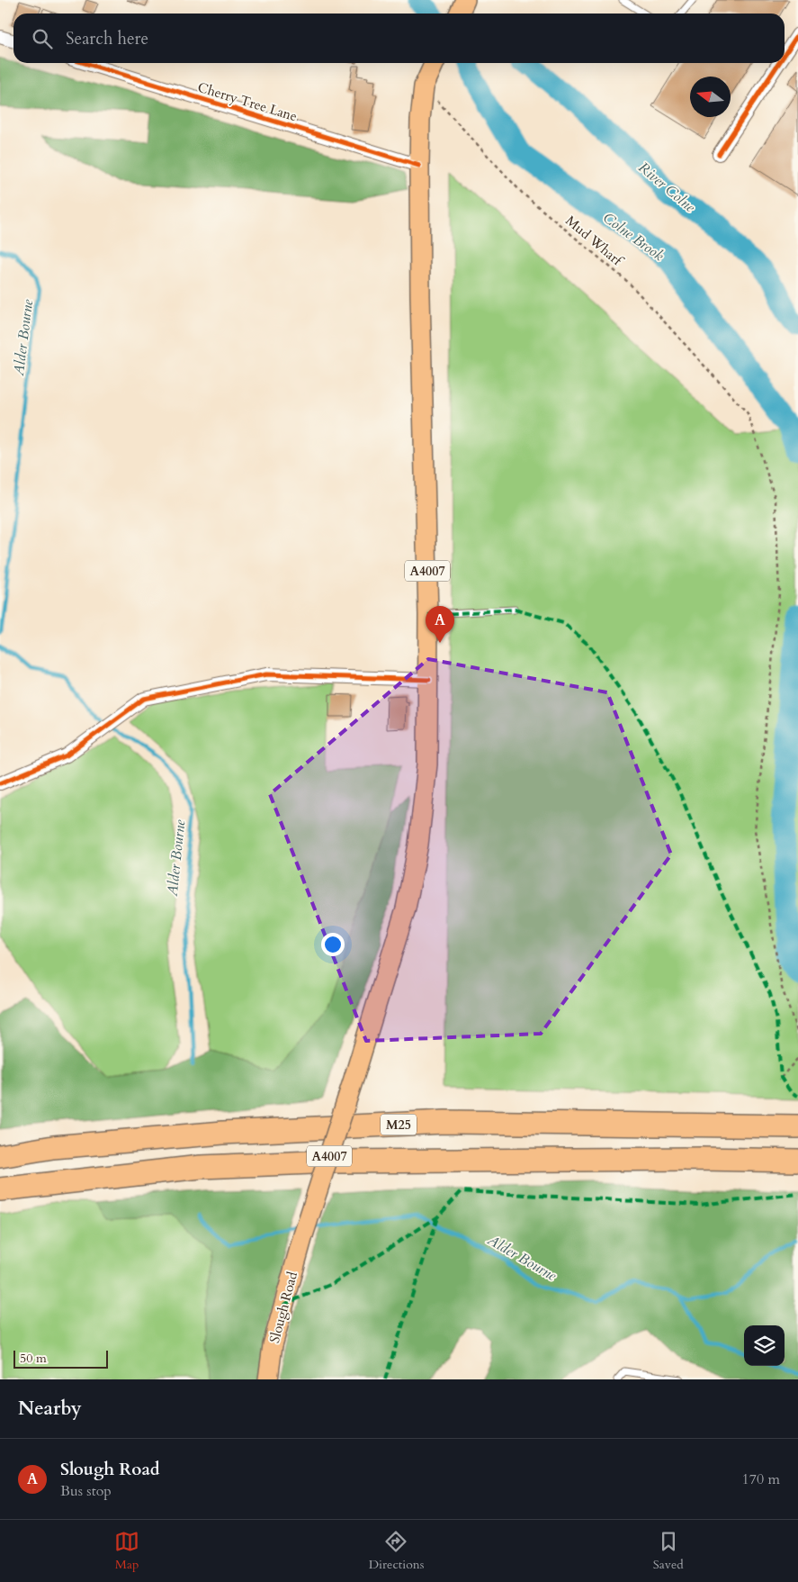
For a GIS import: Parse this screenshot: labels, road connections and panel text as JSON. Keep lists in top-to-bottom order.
{
  "streets": {
    "highway": ["M25"],
    "main road": ["A4007", "Slough Road"],
    "street": ["Cherry Tree Lane"],
    "path": ["Mud Wharf"]
  },
  "crossings": [
    ["Cherry Tree Lane", "A4007"],
    ["Mud Wharf", "A4007"],
    ["A4007", "Slough Road"]
  ],
  "water": ["River Colne", "Colne Brook", "Alder Bourne"],
  "scale_bar": "50 m",
  "north": "left",
  "page": {
    "search": "Search here",
    "pins": "A",
    "scale": "50 m",
    "heading": "Nearby",
    "list": [
      {
        "mark": "A",
        "name": "Slough Road",
        "note": "Bus stop",
        "value": "170 m"
      }
    ],
    "nav": ["Map", "Directions", "Saved"]
  }
}
